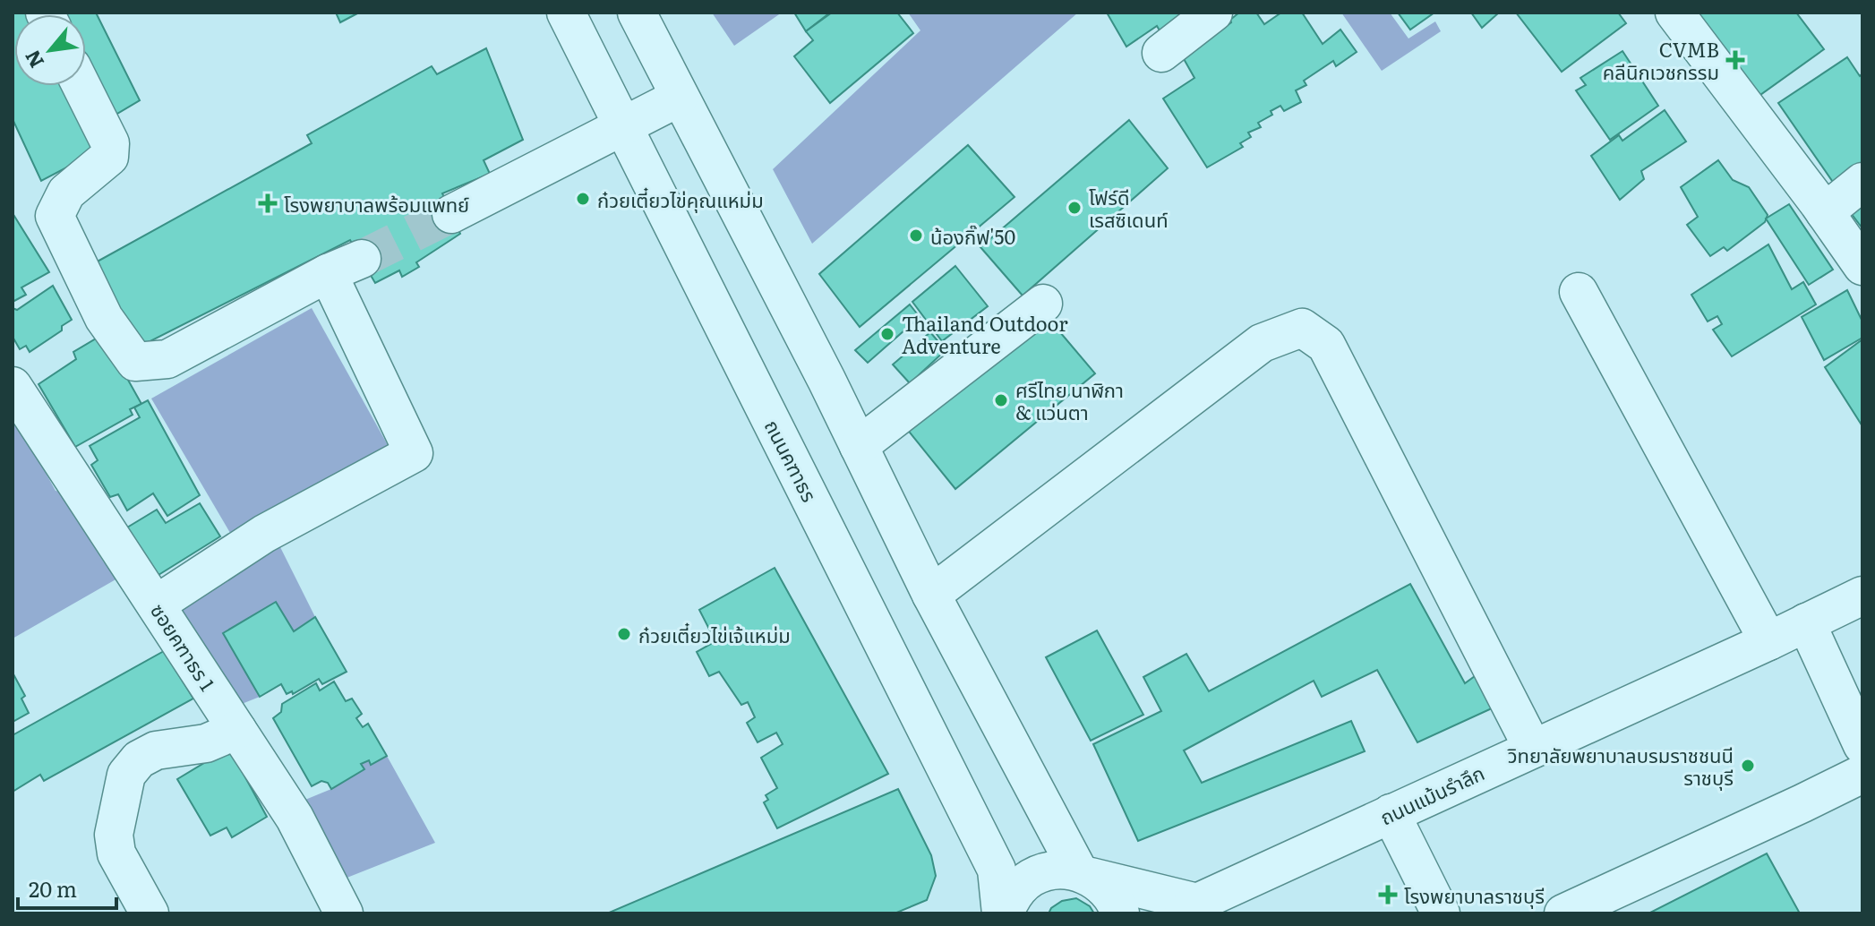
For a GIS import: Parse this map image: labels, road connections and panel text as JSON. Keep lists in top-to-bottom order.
{
  "streets": {
    "street": ["ถนนคฑาธร", "ซอยคฑาธร 1", "ถนนแม้นรำลึก"]
  },
  "places": {
    "health": ["CVMB คลีนิกเวชกรรม", "โรงพยาบาลพร้อมแพทย์", "โรงพยาบาลราชบุรี"],
    "other": [
      "ก๋วยเตี๋ยวไข่คุณแหม่ม",
      "โฟร์ดี เรสซิเดนท์",
      "น้องกิ๊ฟ'50",
      "Thailand Outdoor Adventure",
      "ศรีไทย นาฬิกา & แว่นตา",
      "ก๋วยเตี๋ยวไข่เจ้แหม่ม",
      "วิทยาลัยพยาบาลบรมราชชนนี ราชบุรี"
    ]
  },
  "scale_bar": "20 m",
  "north": "bottom left"
}
